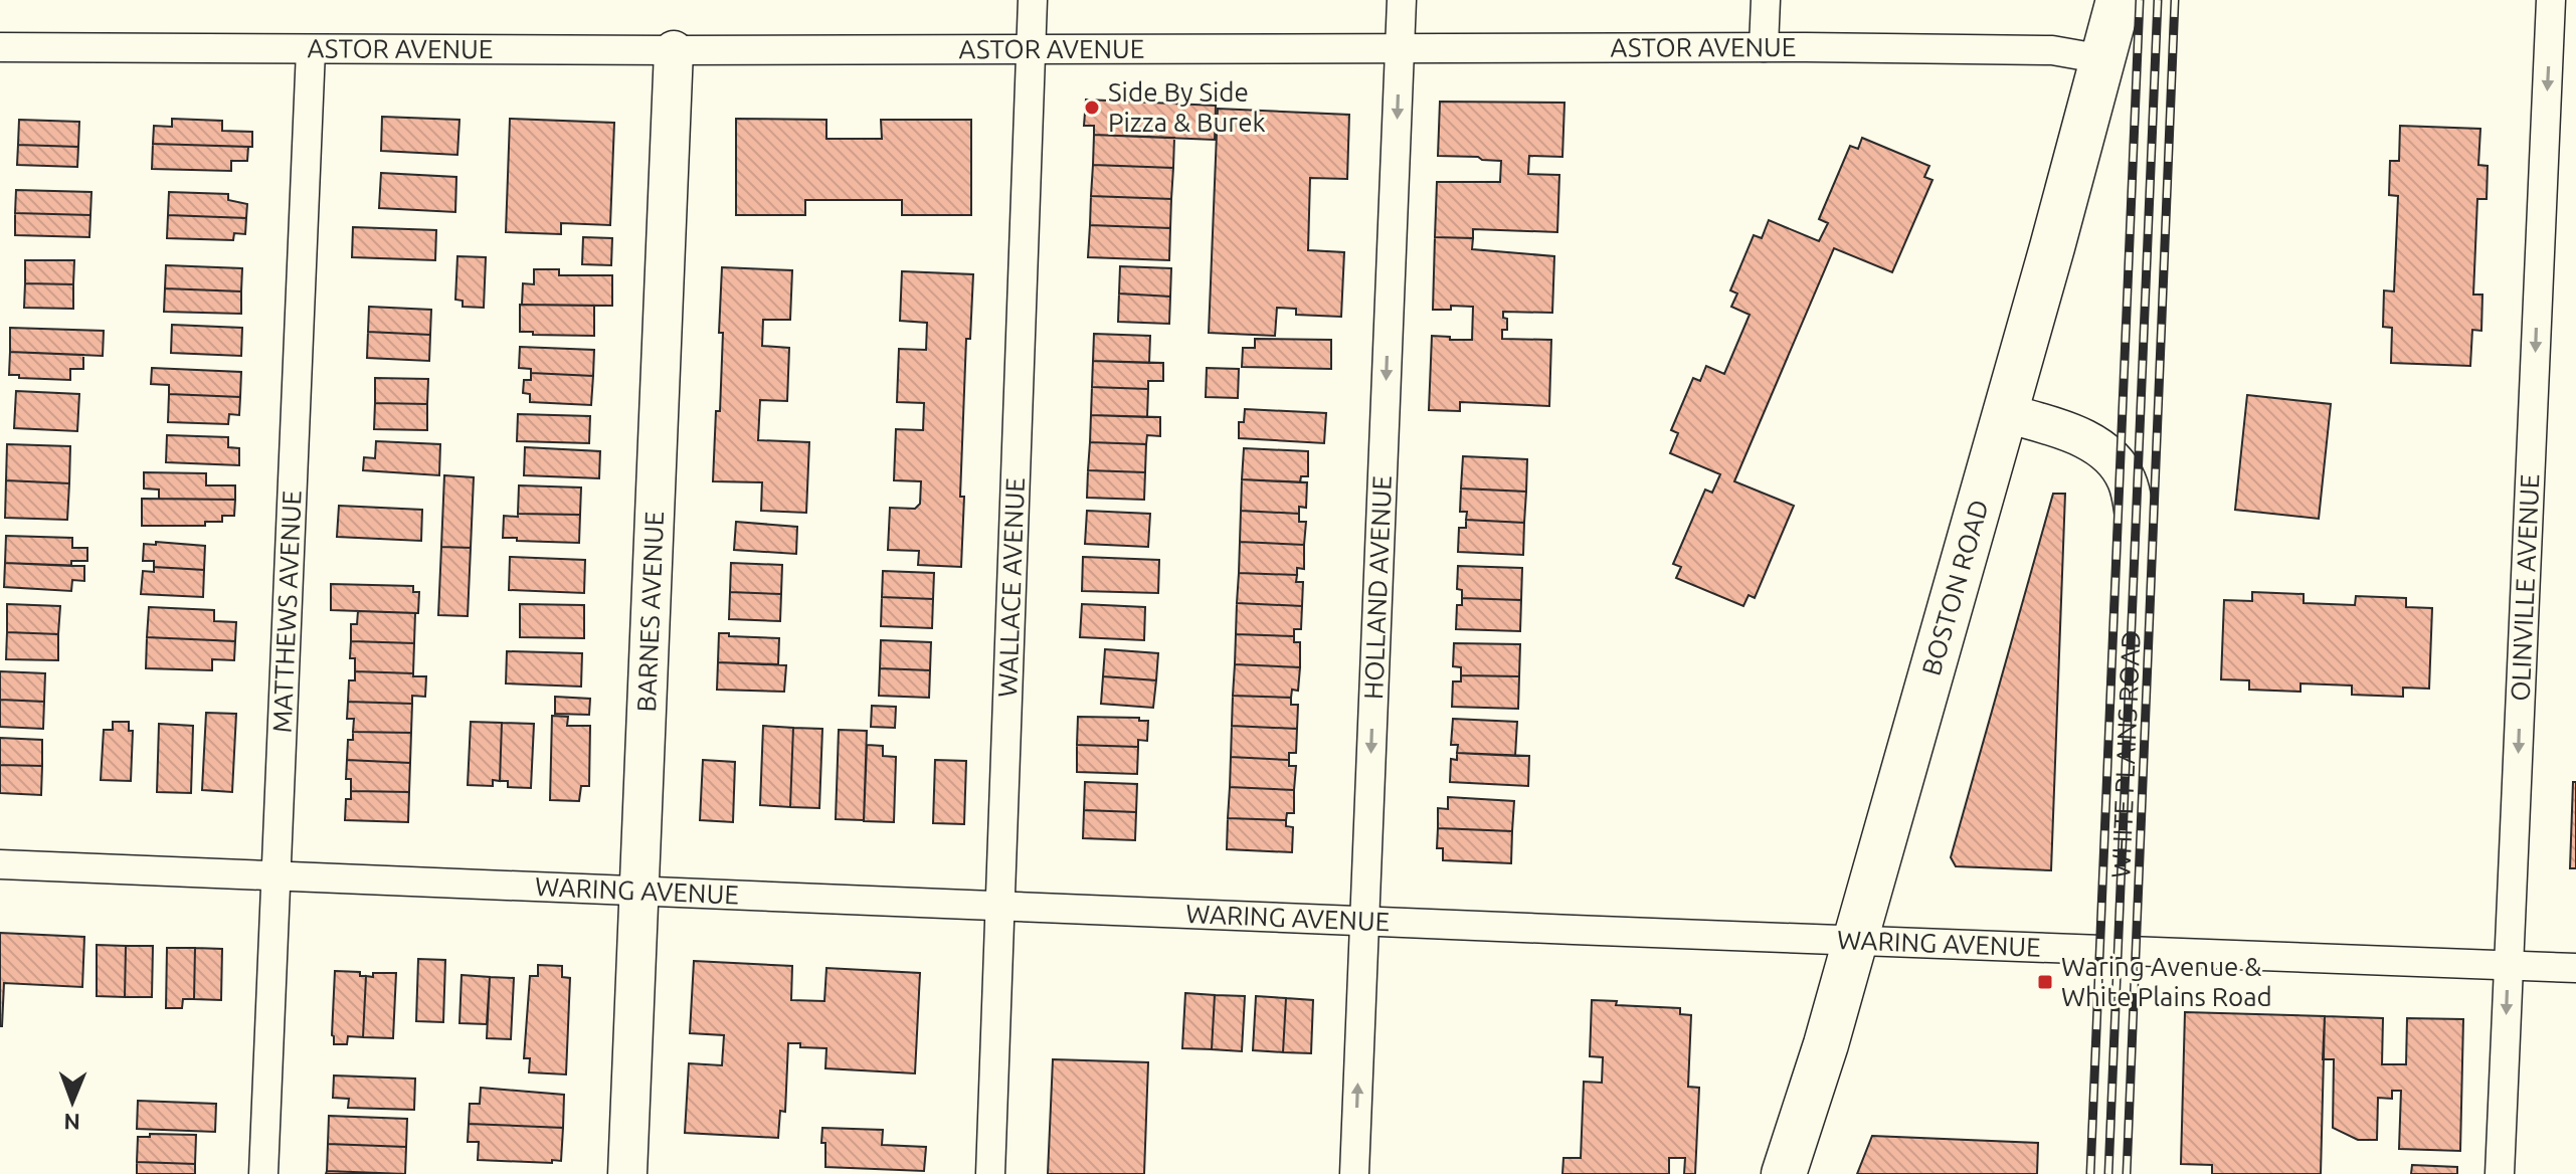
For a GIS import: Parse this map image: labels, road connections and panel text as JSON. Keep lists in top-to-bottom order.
{
  "streets": {
    "main road": ["BOSTON ROAD"],
    "street": [
      "ASTOR AVENUE",
      "WALLACE AVENUE",
      "HOLLAND AVENUE",
      "OLINVILLE AVENUE",
      "MATTHEWS AVENUE",
      "BARNES AVENUE",
      "WHITE PLAINS ROAD",
      "WARING AVENUE"
    ]
  },
  "crossings": [
    ["ASTOR AVENUE", "WALLACE AVENUE"],
    ["ASTOR AVENUE", "HOLLAND AVENUE"],
    ["ASTOR AVENUE", "BOSTON ROAD"],
    ["ASTOR AVENUE", "MATTHEWS AVENUE"],
    ["ASTOR AVENUE", "BARNES AVENUE"],
    ["WALLACE AVENUE", "WARING AVENUE"],
    ["HOLLAND AVENUE", "WARING AVENUE"],
    ["OLINVILLE AVENUE", "WARING AVENUE"],
    ["BOSTON ROAD", "WHITE PLAINS ROAD"],
    ["BOSTON ROAD", "WARING AVENUE"],
    ["MATTHEWS AVENUE", "WARING AVENUE"],
    ["BARNES AVENUE", "WARING AVENUE"],
    ["WHITE PLAINS ROAD", "WARING AVENUE"]
  ],
  "one_way": ["OLINVILLE AVENUE"],
  "places": {
    "other": ["Side By Side Pizza & Burek"],
    "transit": ["Waring Avenue & White Plains Road"]
  },
  "north": "bottom"
}
